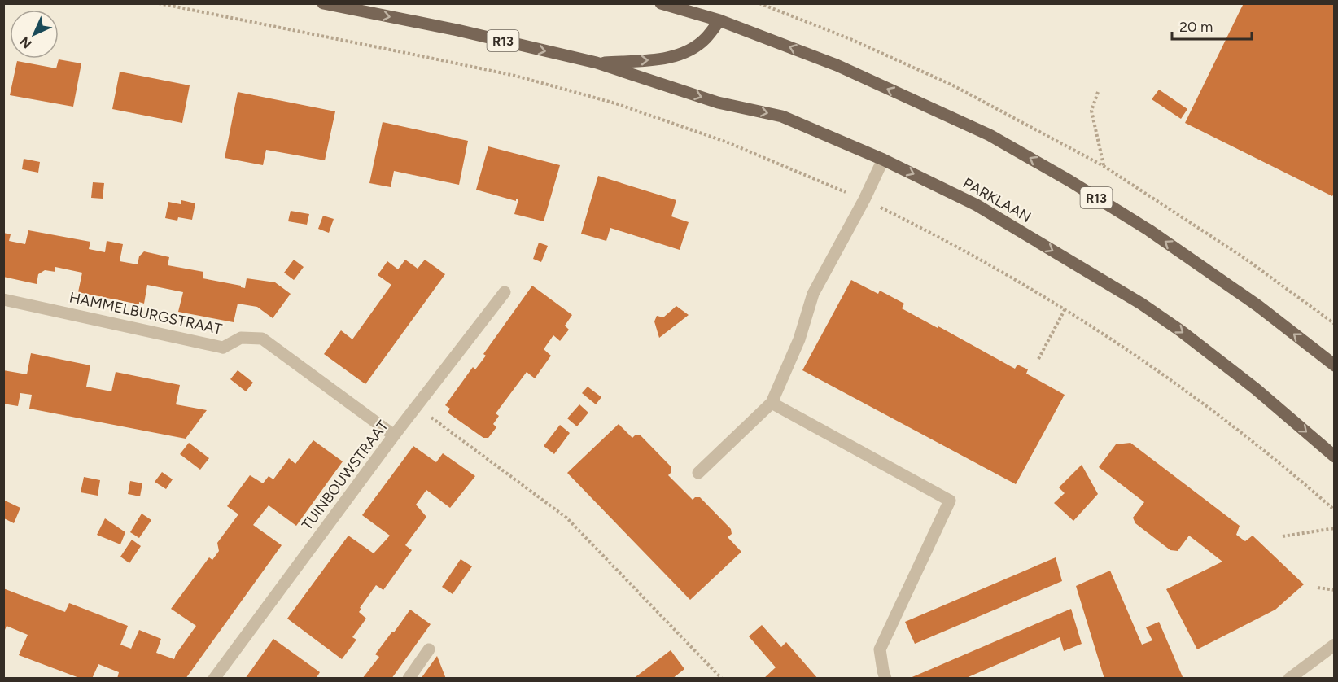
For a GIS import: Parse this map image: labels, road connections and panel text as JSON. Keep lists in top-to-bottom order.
{
  "streets": {
    "main road": ["R13", "PARKLAAN"],
    "street": ["HAMMELBURGSTRAAT", "TUINBOUWSTRAAT"]
  },
  "crossings": [
    ["R13", "PARKLAAN"],
    ["HAMMELBURGSTRAAT", "TUINBOUWSTRAAT"]
  ],
  "scale_bar": "20 m",
  "north": "bottom left"
}
